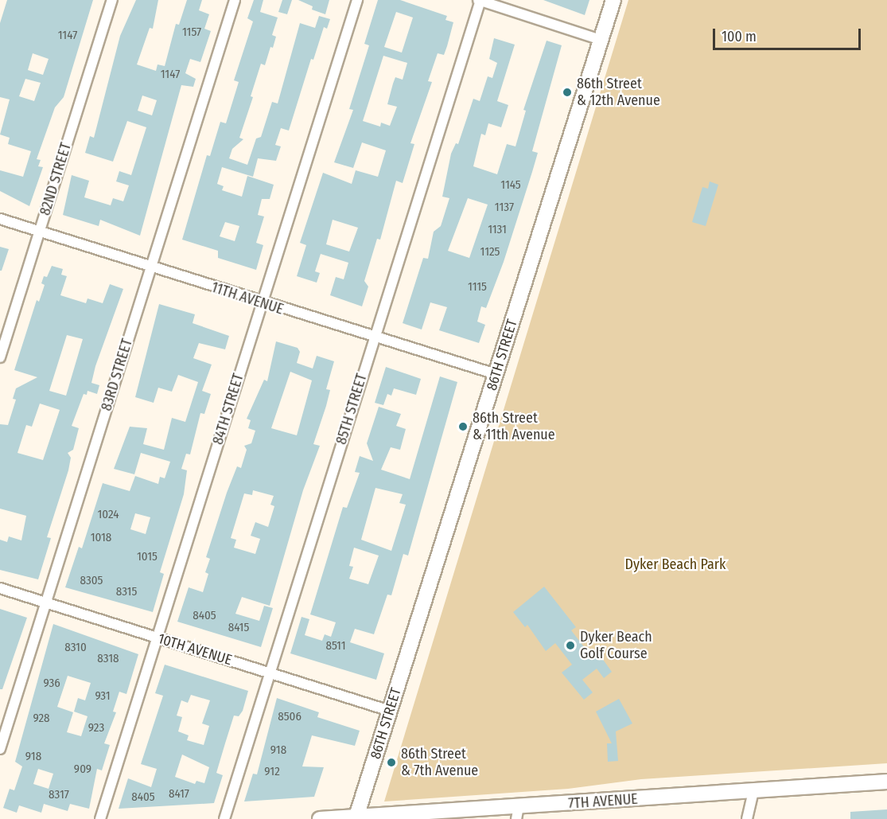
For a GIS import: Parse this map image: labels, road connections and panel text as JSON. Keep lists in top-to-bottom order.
{
  "streets": {
    "main road": ["86TH STREET", "7TH AVENUE"],
    "street": [
      "82ND STREET",
      "11TH AVENUE",
      "83RD STREET",
      "84TH STREET",
      "85TH STREET",
      "10TH AVENUE"
    ]
  },
  "crossings": [
    ["82ND STREET", "11TH AVENUE"],
    ["11TH AVENUE", "86TH STREET"],
    ["11TH AVENUE", "83RD STREET"],
    ["11TH AVENUE", "84TH STREET"],
    ["11TH AVENUE", "85TH STREET"],
    ["86TH STREET", "10TH AVENUE"],
    ["86TH STREET", "7TH AVENUE"],
    ["83RD STREET", "10TH AVENUE"],
    ["84TH STREET", "10TH AVENUE"],
    ["85TH STREET", "10TH AVENUE"]
  ],
  "parks": ["Dyker Beach Park"],
  "places": [
    "86th Street & 12th Avenue",
    "86th Street & 11th Avenue",
    "Dyker Beach Golf Course",
    "86th Street & 7th Avenue"
  ],
  "house_numbers": [
    "1157",
    "1147",
    "1147",
    "1145",
    "1137",
    "1131",
    "1125",
    "1115",
    "1024",
    "1018",
    "1015",
    "8305",
    "8315",
    "8405",
    "8415",
    "8511",
    "8310",
    "8318",
    "936",
    "931",
    "8506",
    "928",
    "923",
    "918",
    "918",
    "909",
    "912",
    "8417",
    "8317",
    "8405"
  ],
  "scale_bar": "100 m"
}
